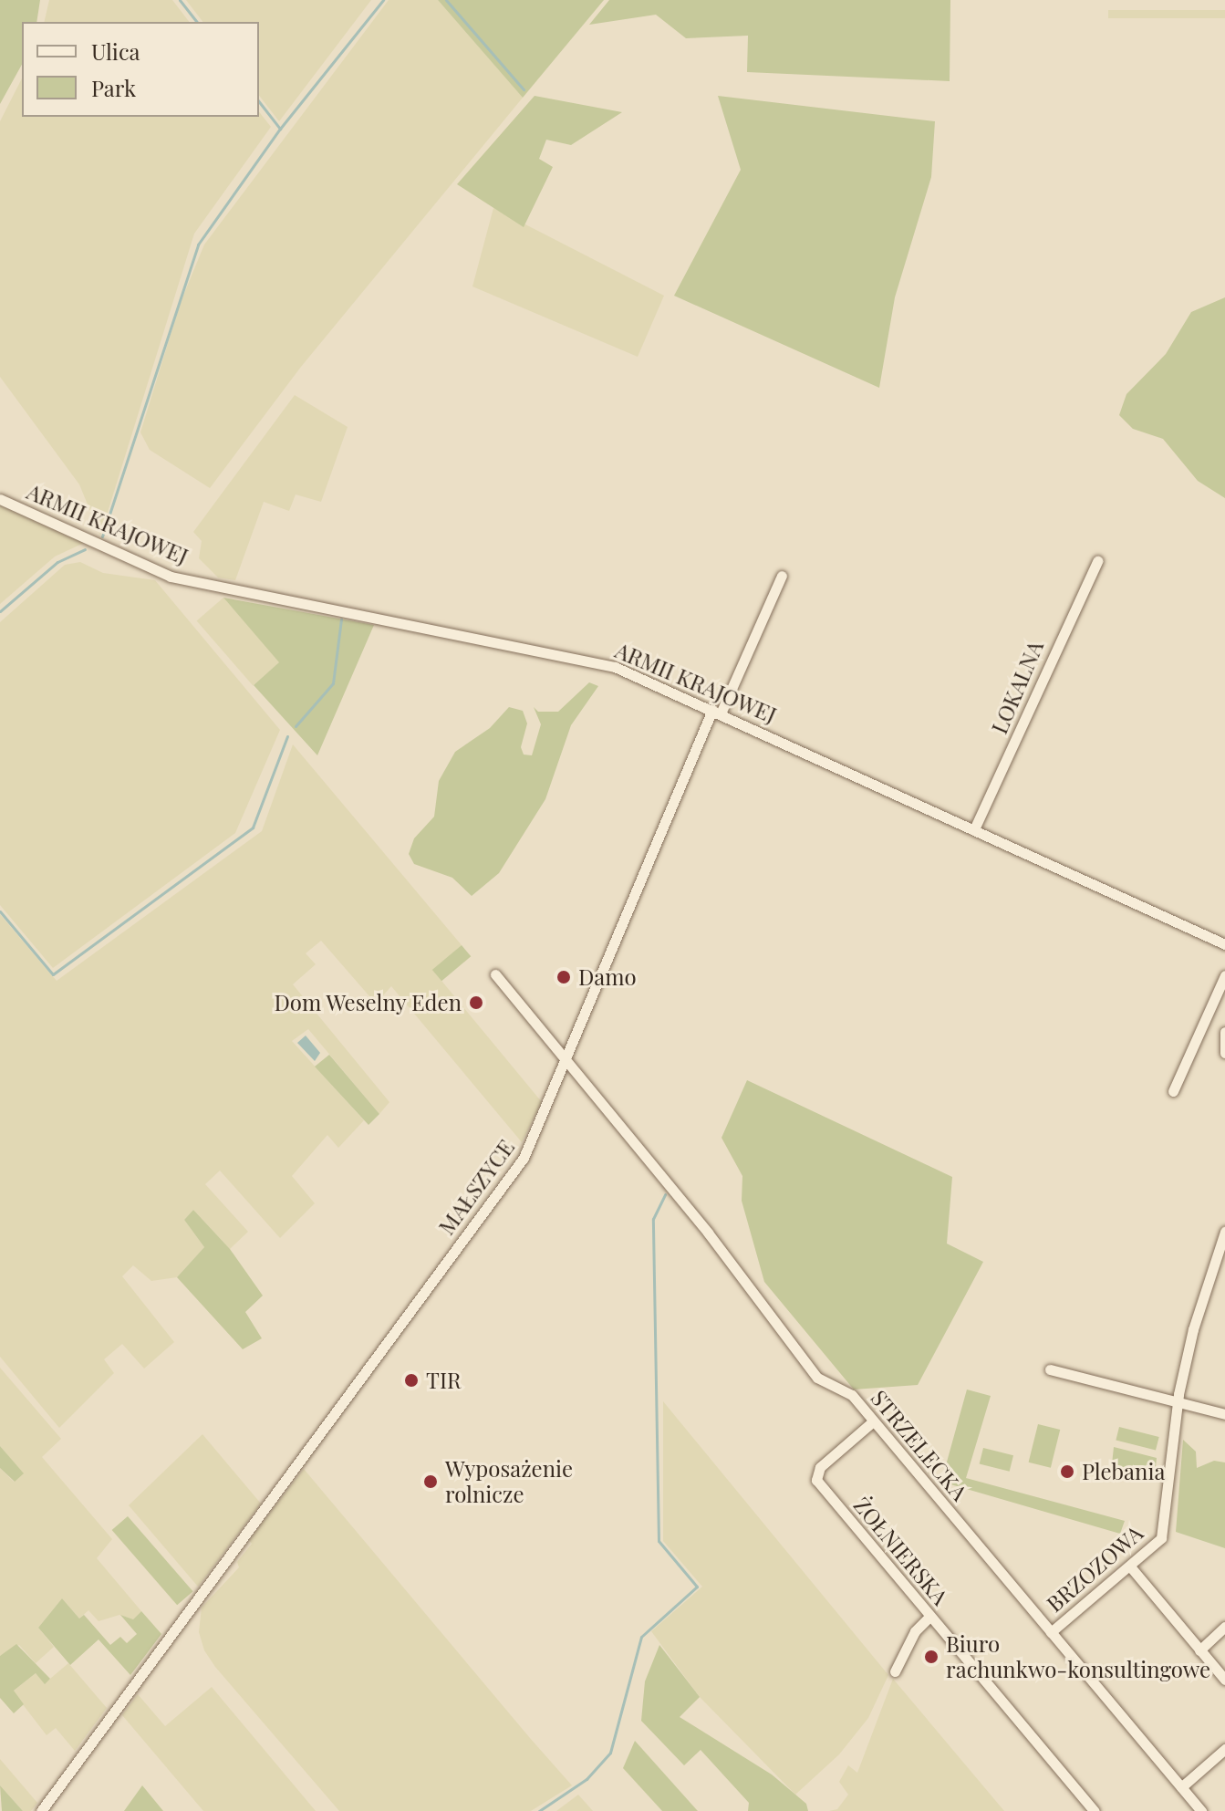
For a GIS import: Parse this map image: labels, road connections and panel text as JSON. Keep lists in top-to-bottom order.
{
  "streets": {
    "street": [
      "ARMII KRAJOWEJ",
      "LOKALNA",
      "MAŁSZYCE",
      "STRZELECKA",
      "ŻOŁNIERSKA",
      "BRZOZOWA"
    ]
  },
  "crossings": [
    ["ARMII KRAJOWEJ", "LOKALNA"],
    ["ARMII KRAJOWEJ", "MAŁSZYCE"],
    ["MAŁSZYCE", "STRZELECKA"],
    ["STRZELECKA", "ŻOŁNIERSKA"],
    ["STRZELECKA", "BRZOZOWA"]
  ],
  "places": [
    "Damo",
    "Dom Weselny Eden",
    "TIR",
    "Plebania",
    "Wyposażenie rolnicze",
    "Biuro rachunkwo-konsultingowe"
  ],
  "legend": ["Ulica", "Park"]
}
